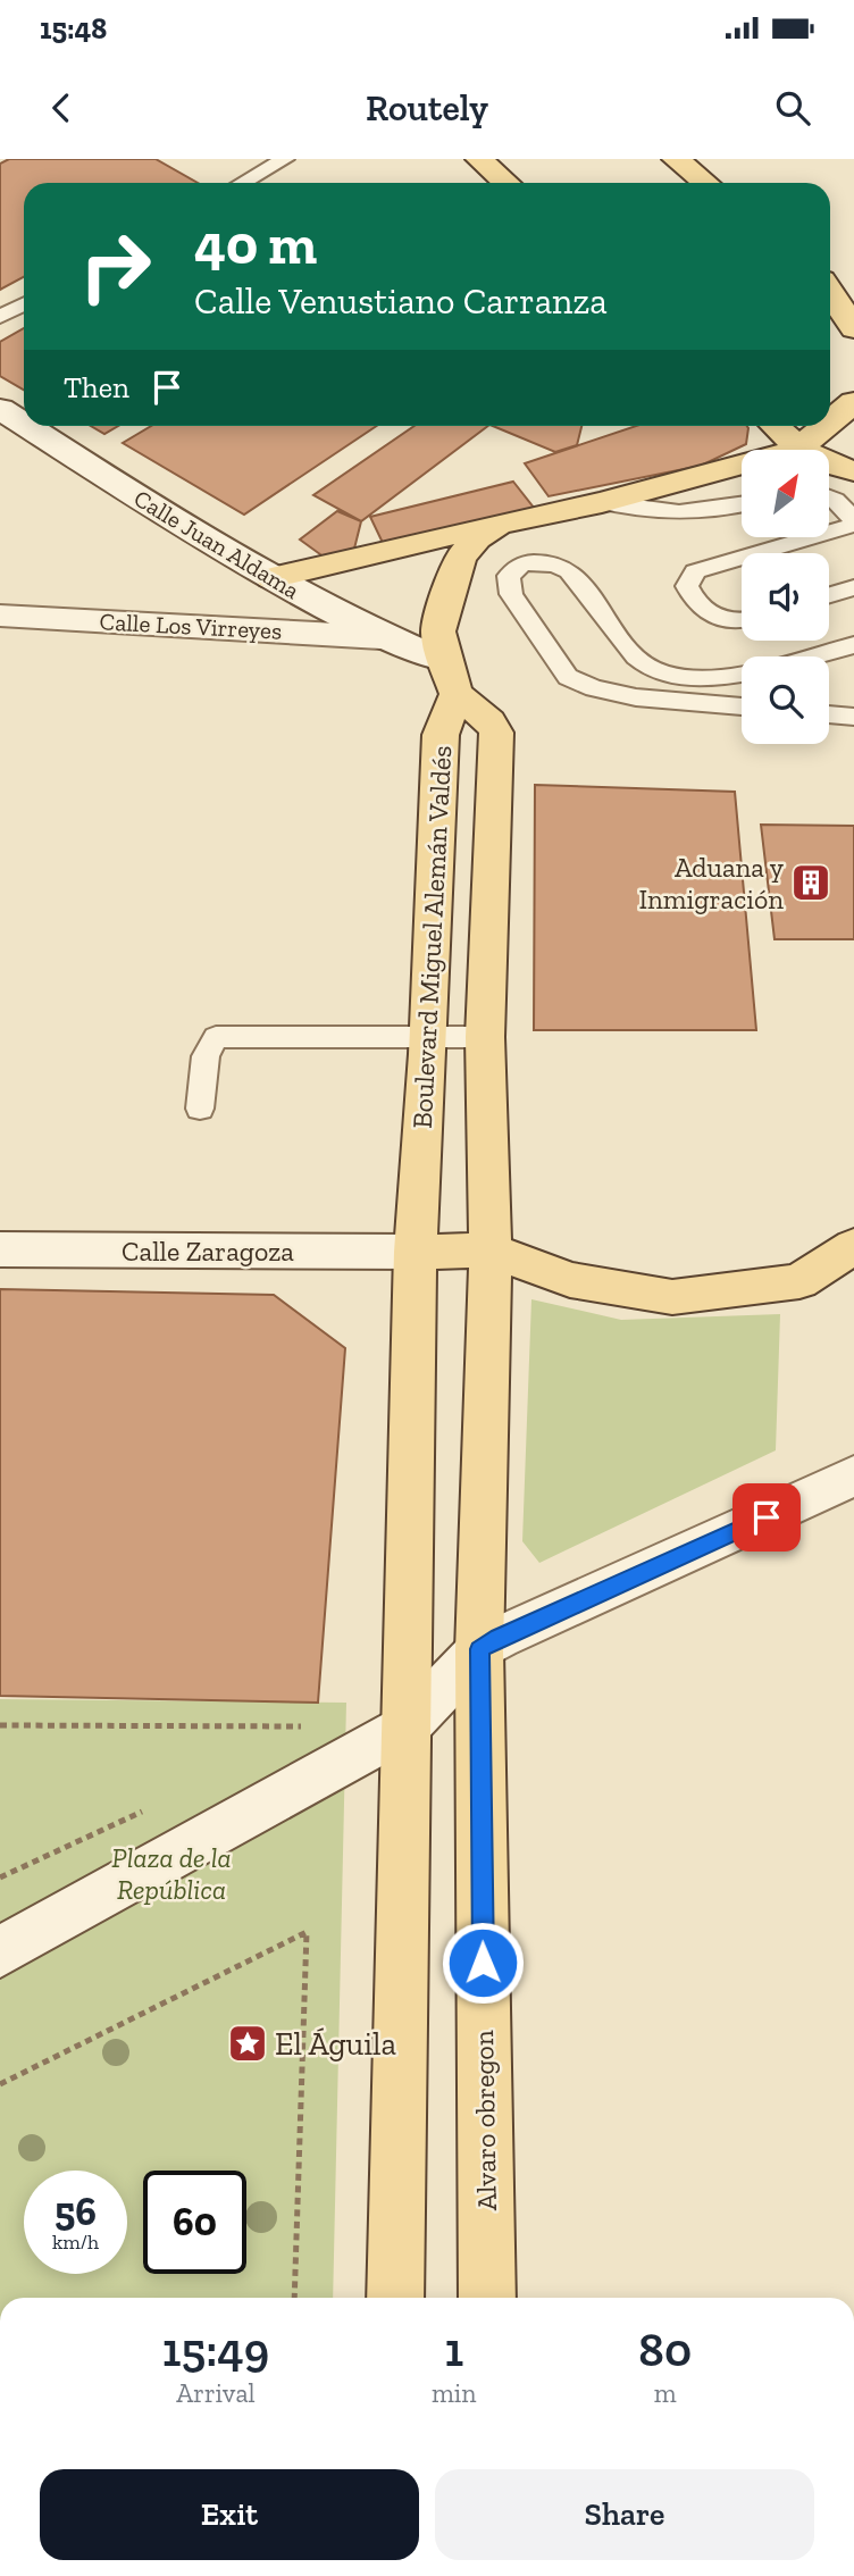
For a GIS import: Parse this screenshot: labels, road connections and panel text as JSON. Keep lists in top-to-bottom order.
{
  "streets": {
    "main road": [
      "Calle Juan Aldama",
      "Calle Los Virreyes",
      "Boulevard Miguel Alemán Valdés",
      "Calle Zaragoza",
      "Alvaro obregon"
    ]
  },
  "crossings": [
    ["Calle Juan Aldama", "Calle Los Virreyes"],
    ["Calle Juan Aldama", "Boulevard Miguel Alemán Valdés"],
    ["Boulevard Miguel Alemán Valdés", "Calle Zaragoza"],
    ["Boulevard Miguel Alemán Valdés", "Alvaro obregon"]
  ],
  "parks": ["Plaza de la República"],
  "places": {
    "building": ["Aduana y Inmigración"],
    "place": ["El Águila"]
  },
  "north": "top right",
  "page": {
    "status": "15:48",
    "header": "Routely",
    "turn": ["40 m", "Calle Venustiano Carranza"],
    "then": "Then",
    "speed": "56 km/h",
    "limit": "60",
    "eta": [
      "15:49",
      "Arrival",
      "1",
      "min",
      "80",
      "m"
    ],
    "buttons": ["Exit", "Share"]
  }
}
